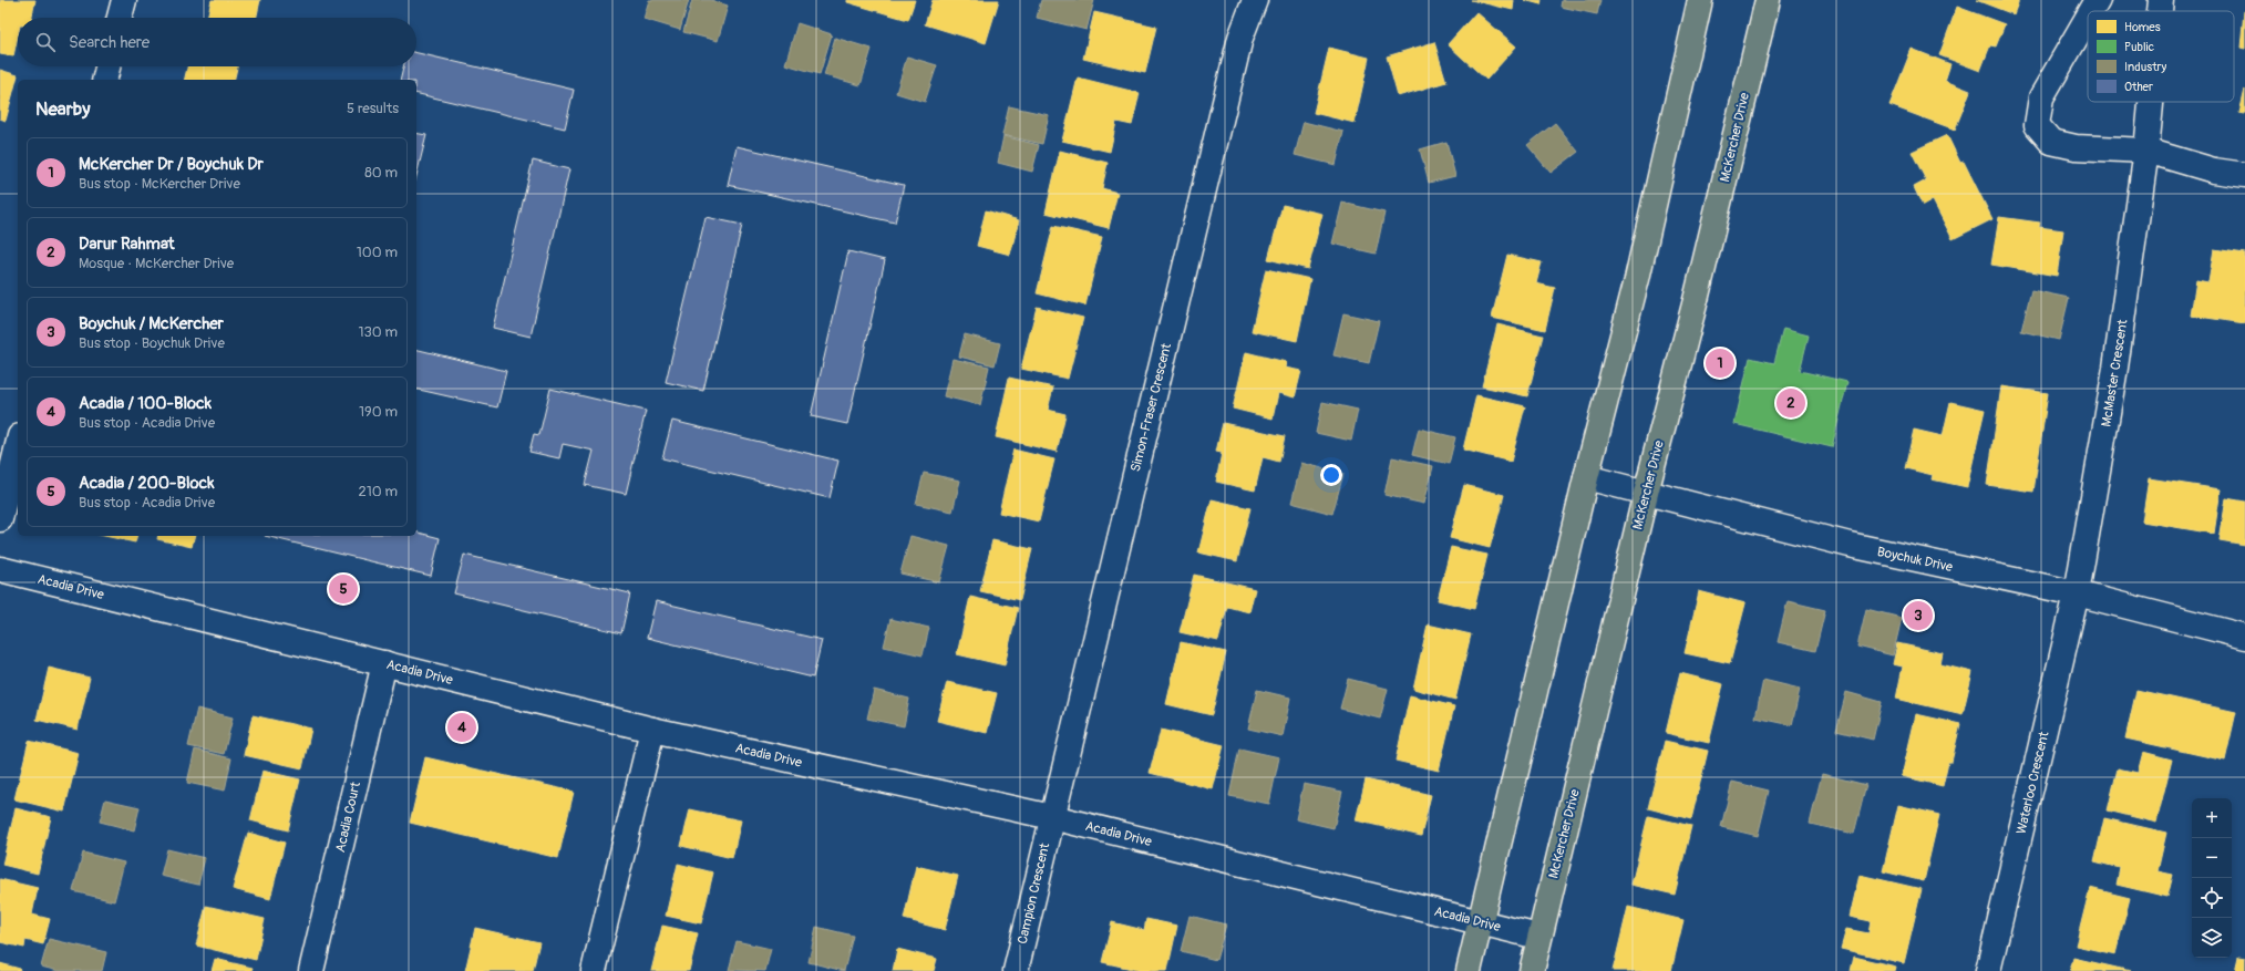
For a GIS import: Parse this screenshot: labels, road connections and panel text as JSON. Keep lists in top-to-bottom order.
{
  "streets": {
    "main road": ["McKercher Drive"],
    "street": [
      "McMaster Crescent",
      "Simon-Fraser Crescent",
      "Boychuk Drive",
      "Acadia Drive",
      "Waterloo Crescent",
      "Acadia Court",
      "Campion Crescent"
    ]
  },
  "crossings": [
    ["McKercher Drive", "Boychuk Drive"],
    ["McKercher Drive", "Acadia Drive"],
    ["McMaster Crescent", "Boychuk Drive"],
    ["McMaster Crescent", "Waterloo Crescent"],
    ["Simon-Fraser Crescent", "Acadia Drive"],
    ["Simon-Fraser Crescent", "Campion Crescent"],
    ["Boychuk Drive", "Waterloo Crescent"],
    ["Acadia Drive", "Acadia Court"],
    ["Acadia Drive", "Campion Crescent"]
  ],
  "legend": [
    "Homes",
    "Public",
    "Industry",
    "Other"
  ],
  "page": {
    "search": "Search here",
    "heading": ["Nearby", "5 results"],
    "list": [
      {
        "mark": "1",
        "name": "McKercher Dr / Boychuk Dr",
        "note": "Bus stop · McKercher Drive",
        "value": "80 m"
      },
      {
        "mark": "2",
        "name": "Darur Rahmat",
        "note": "Mosque · McKercher Drive",
        "value": "100 m"
      },
      {
        "mark": "3",
        "name": "Boychuk / McKercher",
        "note": "Bus stop · Boychuk Drive",
        "value": "130 m"
      },
      {
        "mark": "4",
        "name": "Acadia / 100-Block",
        "note": "Bus stop · Acadia Drive",
        "value": "190 m"
      },
      {
        "mark": "5",
        "name": "Acadia / 200-Block",
        "note": "Bus stop · Acadia Drive",
        "value": "210 m"
      }
    ],
    "pins": [
      "1",
      "2",
      "5",
      "3",
      "4"
    ],
    "map_buttons": ["+", "−"]
  }
}
